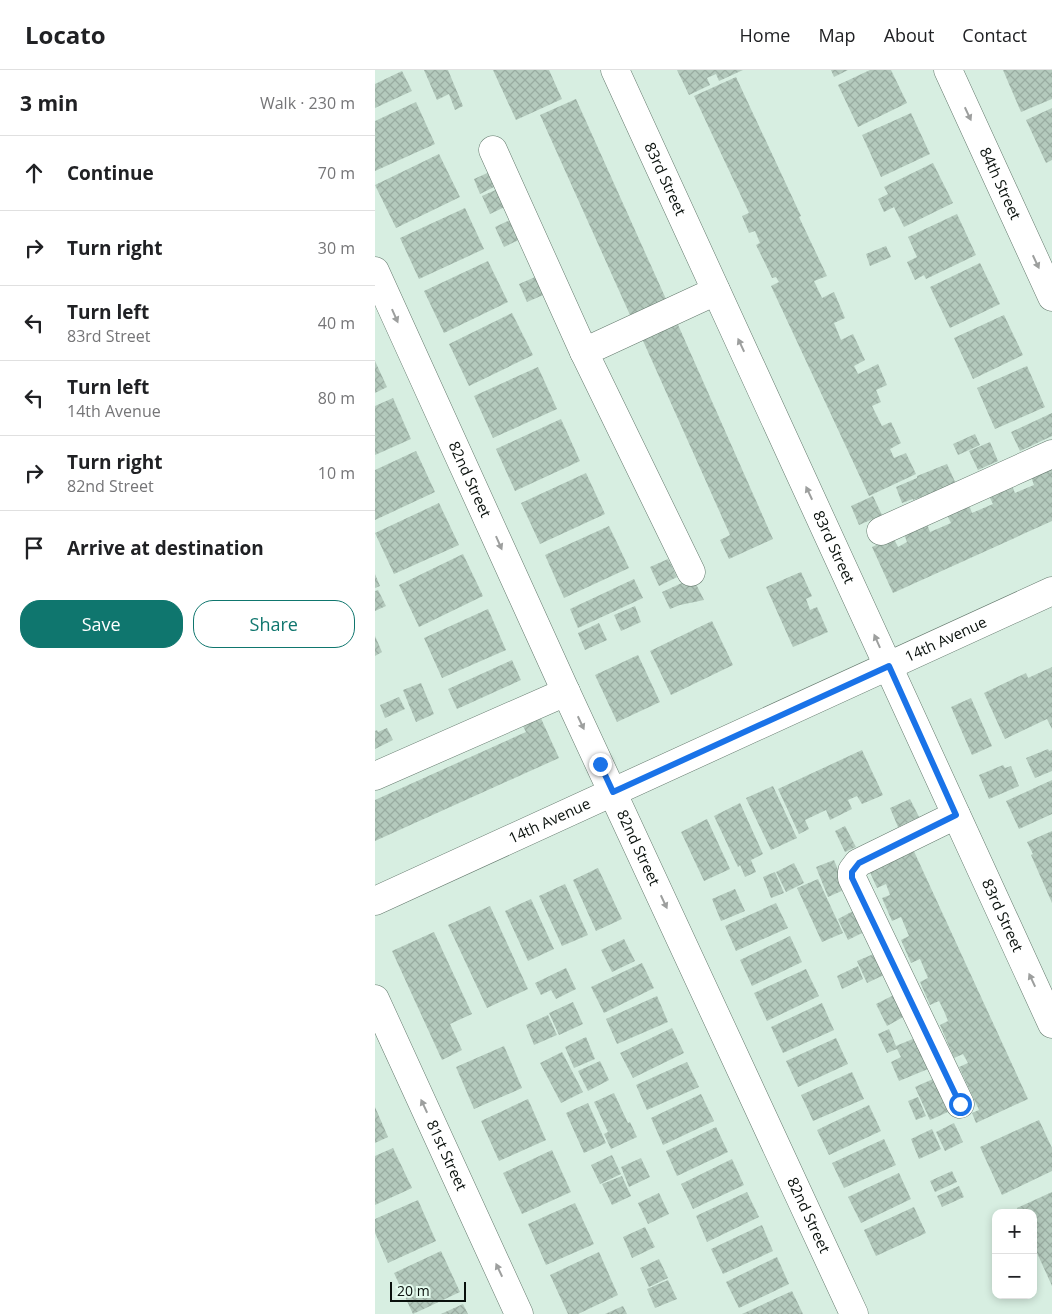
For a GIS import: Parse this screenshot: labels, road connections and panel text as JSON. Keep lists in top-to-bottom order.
{
  "streets": {
    "street": [
      "83rd Street",
      "84th Street",
      "82nd Street",
      "14th Avenue",
      "81st Street"
    ]
  },
  "crossings": [
    ["83rd Street", "14th Avenue"],
    ["82nd Street", "14th Avenue"]
  ],
  "one_way": ["84th Street", "81st Street"],
  "scale_bar": "20 m",
  "page": {
    "header": "Locato",
    "nav": [
      "Home",
      "Map",
      "About",
      "Contact"
    ],
    "heading": ["3 min", "Walk · 230 m"],
    "list": [
      ["Continue", "70 m"],
      ["Turn right", "30 m"],
      ["Turn left", "83rd Street", "40 m"],
      ["Turn left", "14th Avenue", "80 m"],
      ["Turn right", "82nd Street", "10 m"],
      "Arrive at destination"
    ],
    "buttons": ["Save", "Share"],
    "map_buttons": ["+", "−"],
    "scale": "20 m"
  }
}
